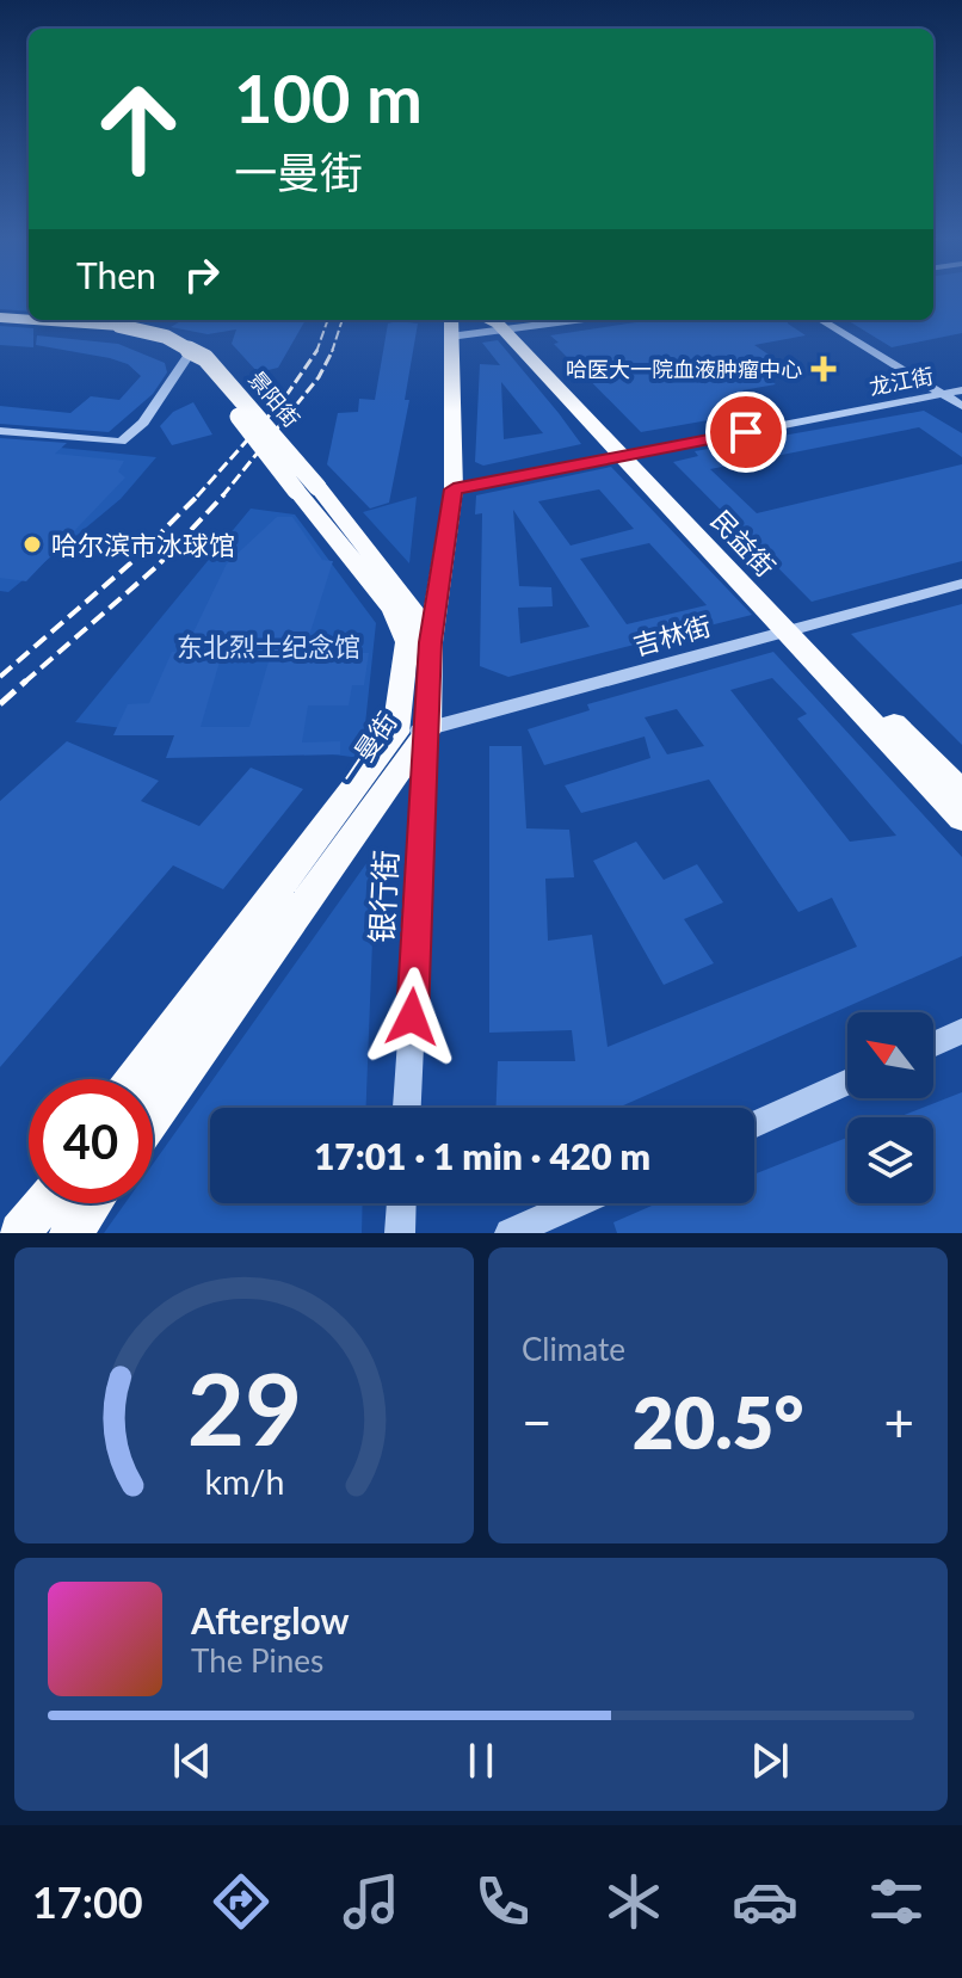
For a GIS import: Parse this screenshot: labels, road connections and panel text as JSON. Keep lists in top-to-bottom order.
{
  "streets": {
    "main road": ["景阳街", "民益街", "一曼街"],
    "street": ["龙江街", "吉林街", "银行街"]
  },
  "crossings": [
    ["龙江街", "民益街"],
    ["龙江街", "一曼街"],
    ["景阳街", "一曼街"],
    ["民益街", "吉林街"],
    ["吉林街", "一曼街"],
    ["吉林街", "银行街"],
    ["一曼街", "银行街"]
  ],
  "parks": ["东北烈士纪念馆"],
  "places": {
    "health": ["哈医大一院血液肿瘤中心"],
    "other": ["哈尔滨市冰球馆"]
  },
  "north": "top left",
  "page": {
    "turn": ["100 m", "一曼街"],
    "then": "Then",
    "limit": "40",
    "trip": "17:01 · 1 min · 420 m",
    "tile": "Climate",
    "heat": ["−", "20.5°", "+"],
    "song": ["Afterglow", "The Pines"],
    "tabs": "17:00",
    "gauge": ["29", "km/h"]
  }
}
